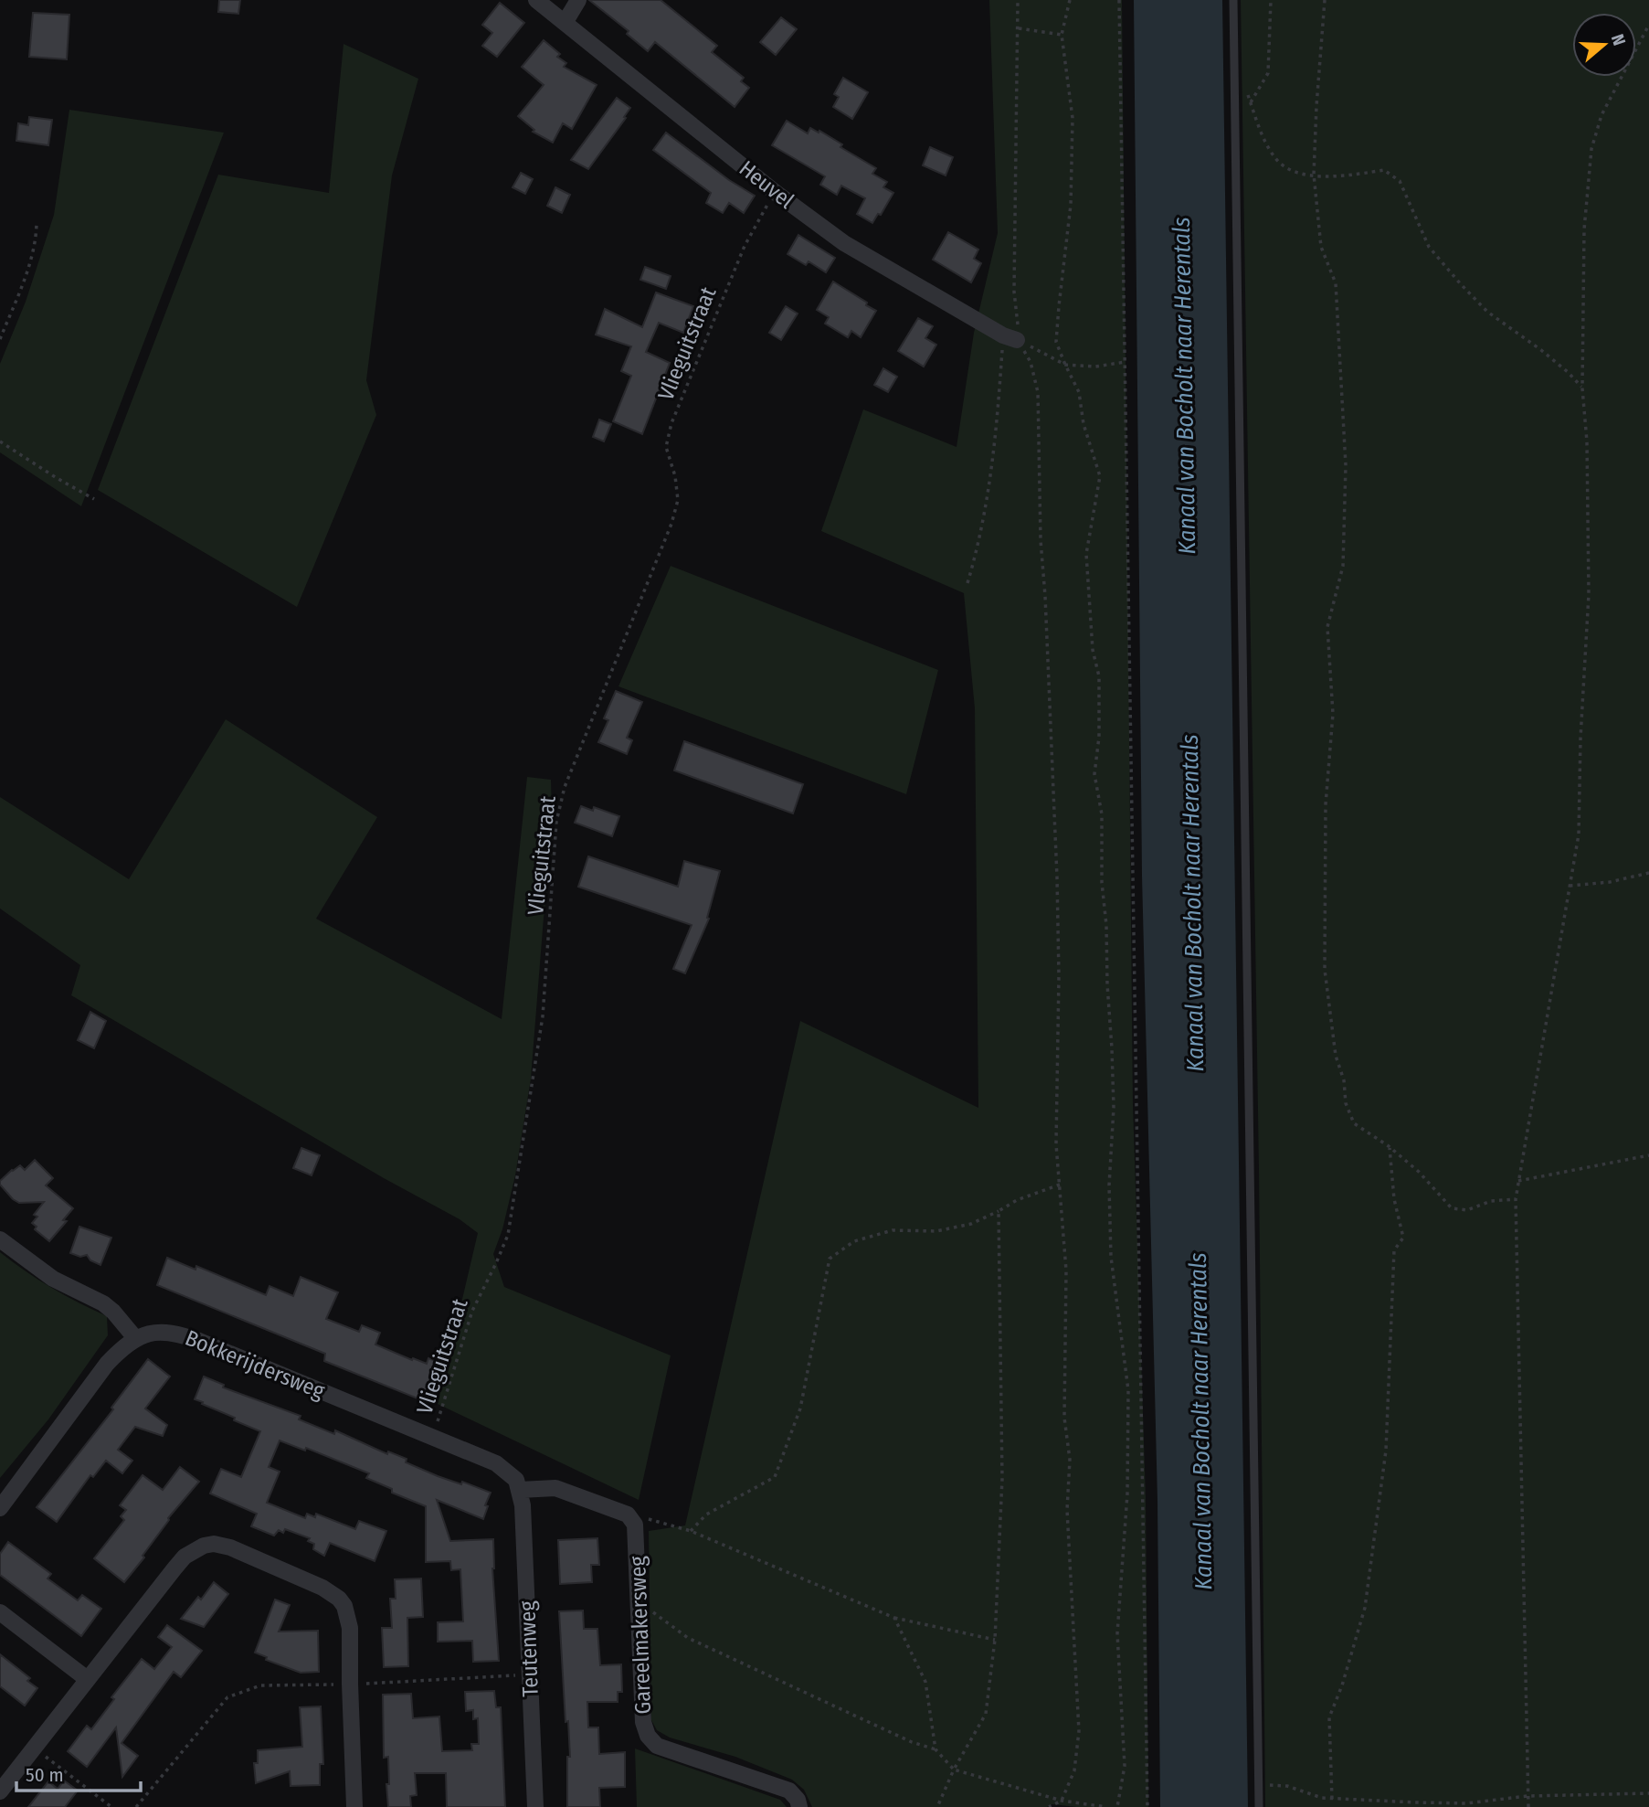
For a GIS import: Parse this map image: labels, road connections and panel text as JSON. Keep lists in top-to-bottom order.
{
  "streets": {
    "street": [
      "Heuvel",
      "Bokkerijdersweg",
      "Gareelmakersweg",
      "Teutenweg"
    ],
    "path": ["Vlieguitstraat"]
  },
  "crossings": [
    ["Heuvel", "Vlieguitstraat"],
    ["Vlieguitstraat", "Bokkerijdersweg"],
    ["Bokkerijdersweg", "Teutenweg"]
  ],
  "water": ["Kanaal van Bocholt naar Herentals"],
  "scale_bar": "50 m",
  "north": "right"
}
